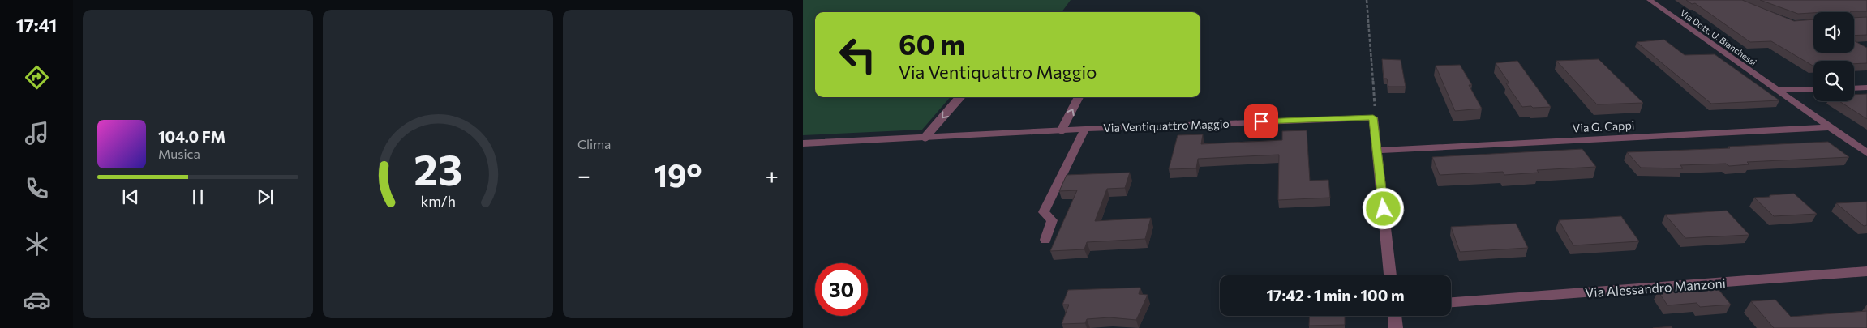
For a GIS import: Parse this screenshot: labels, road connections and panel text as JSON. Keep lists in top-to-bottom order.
{
  "streets": {
    "street": [
      "Via Dott. U. Bianchessi",
      "Via Ventiquattro Maggio",
      "Via G. Cappi",
      "Via Alessandro Manzoni"
    ]
  },
  "page": {
    "tabs": "17:41",
    "tile": "Clima",
    "turn": ["60 m", "Via Ventiquattro Maggio"],
    "song": ["104.0 FM", "Musica"],
    "heat": ["−", "19°", "+"],
    "limit": "30",
    "trip": "17:42 · 1 min · 100 m",
    "gauge": ["23", "km/h"]
  }
}
